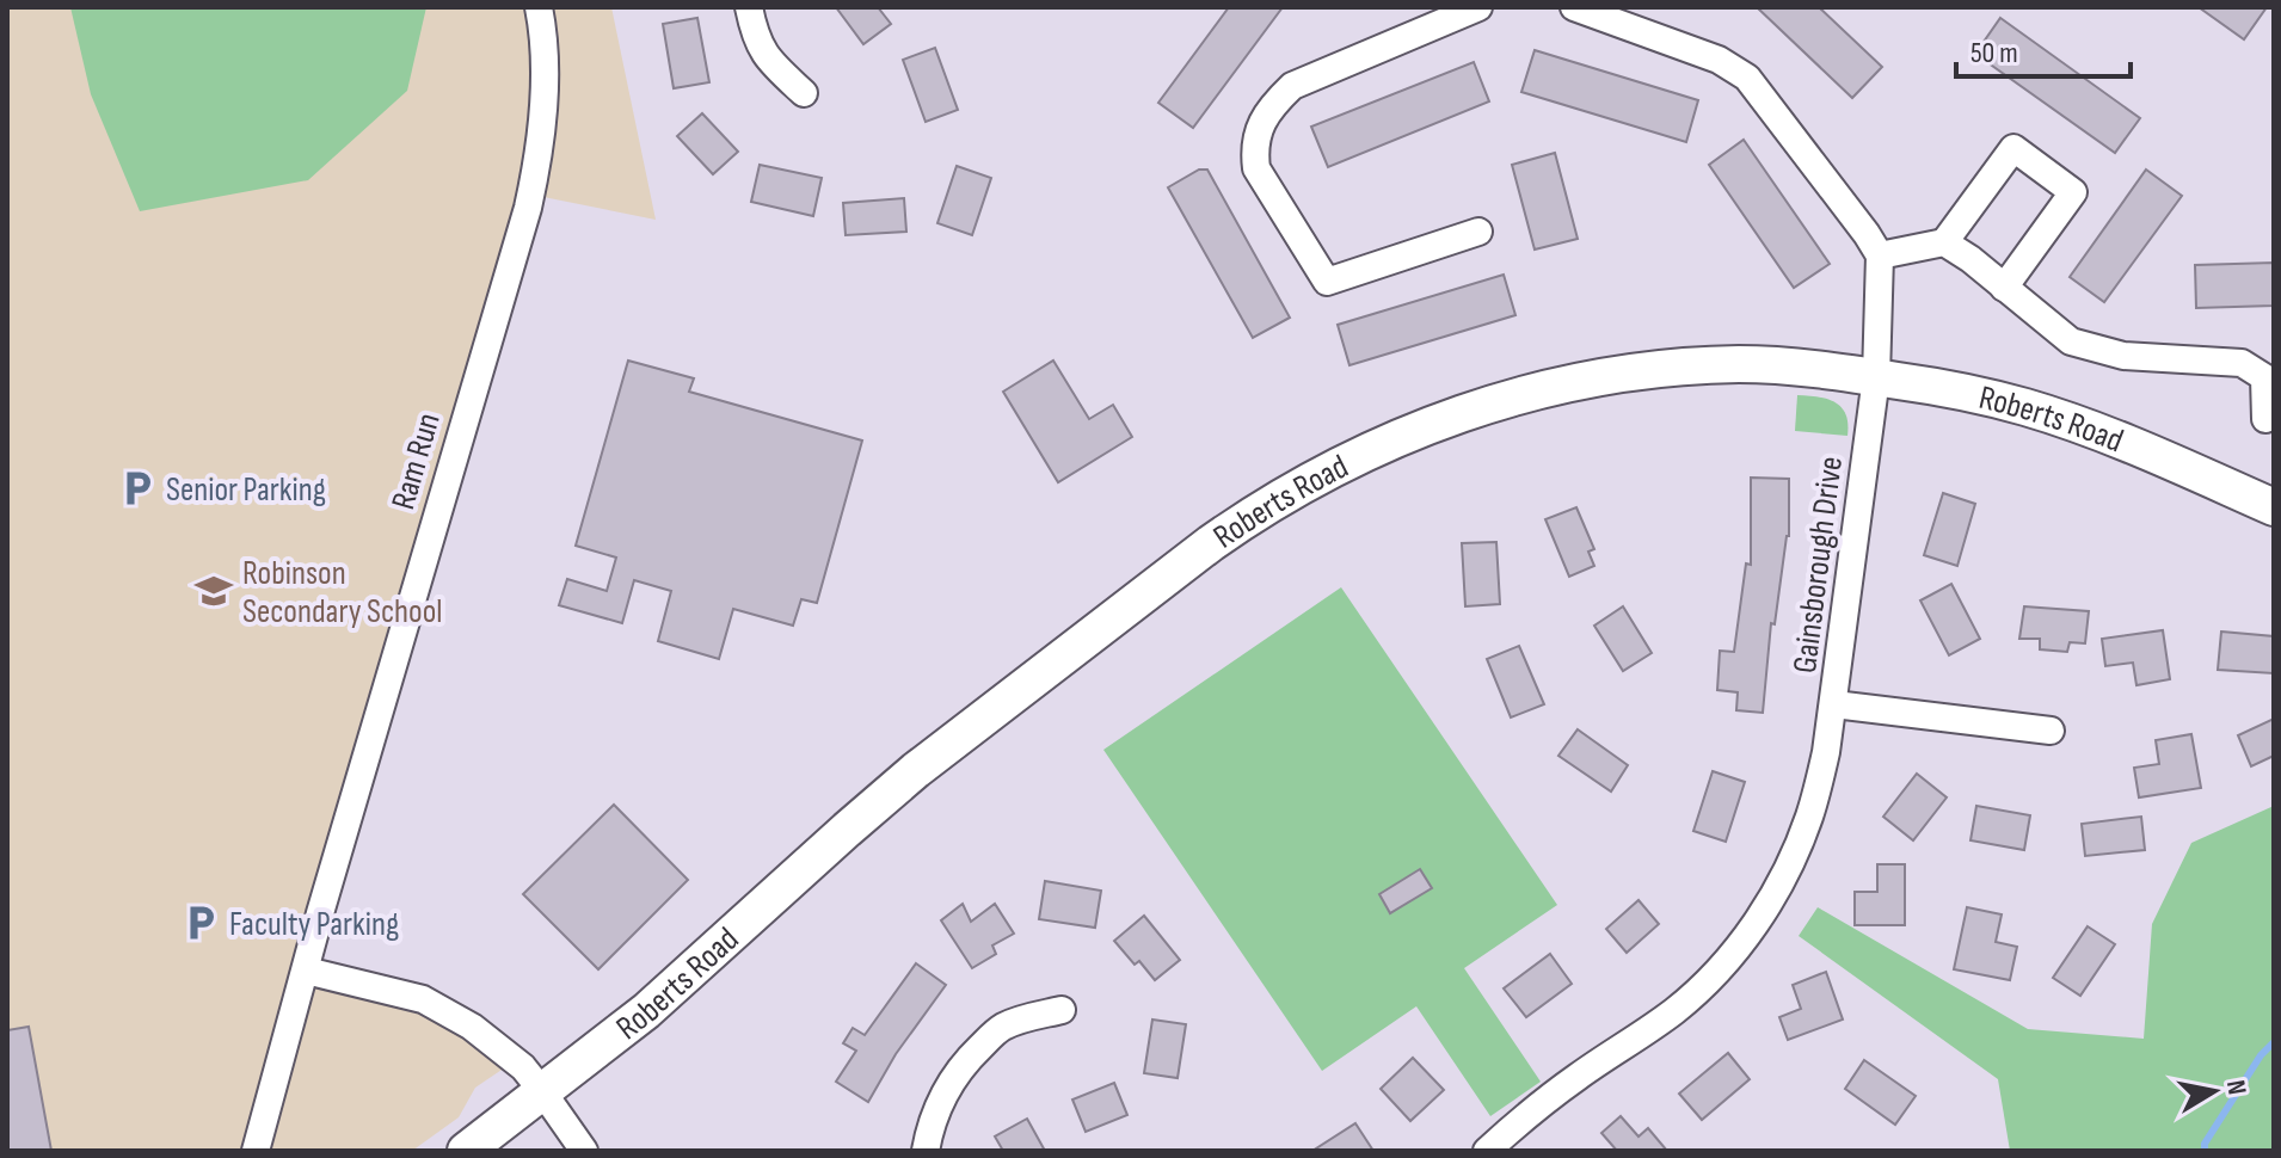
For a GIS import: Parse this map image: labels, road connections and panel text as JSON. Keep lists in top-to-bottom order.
{
  "streets": {
    "main road": ["Roberts Road"],
    "street": ["Ram Run", "Gainsborough Drive"]
  },
  "crossings": [
    ["Roberts Road", "Gainsborough Drive"]
  ],
  "places": {
    "parking": ["Senior Parking", "Faculty Parking"],
    "school or university": ["Robinson Secondary School"]
  },
  "scale_bar": "50 m",
  "north": "right"
}
